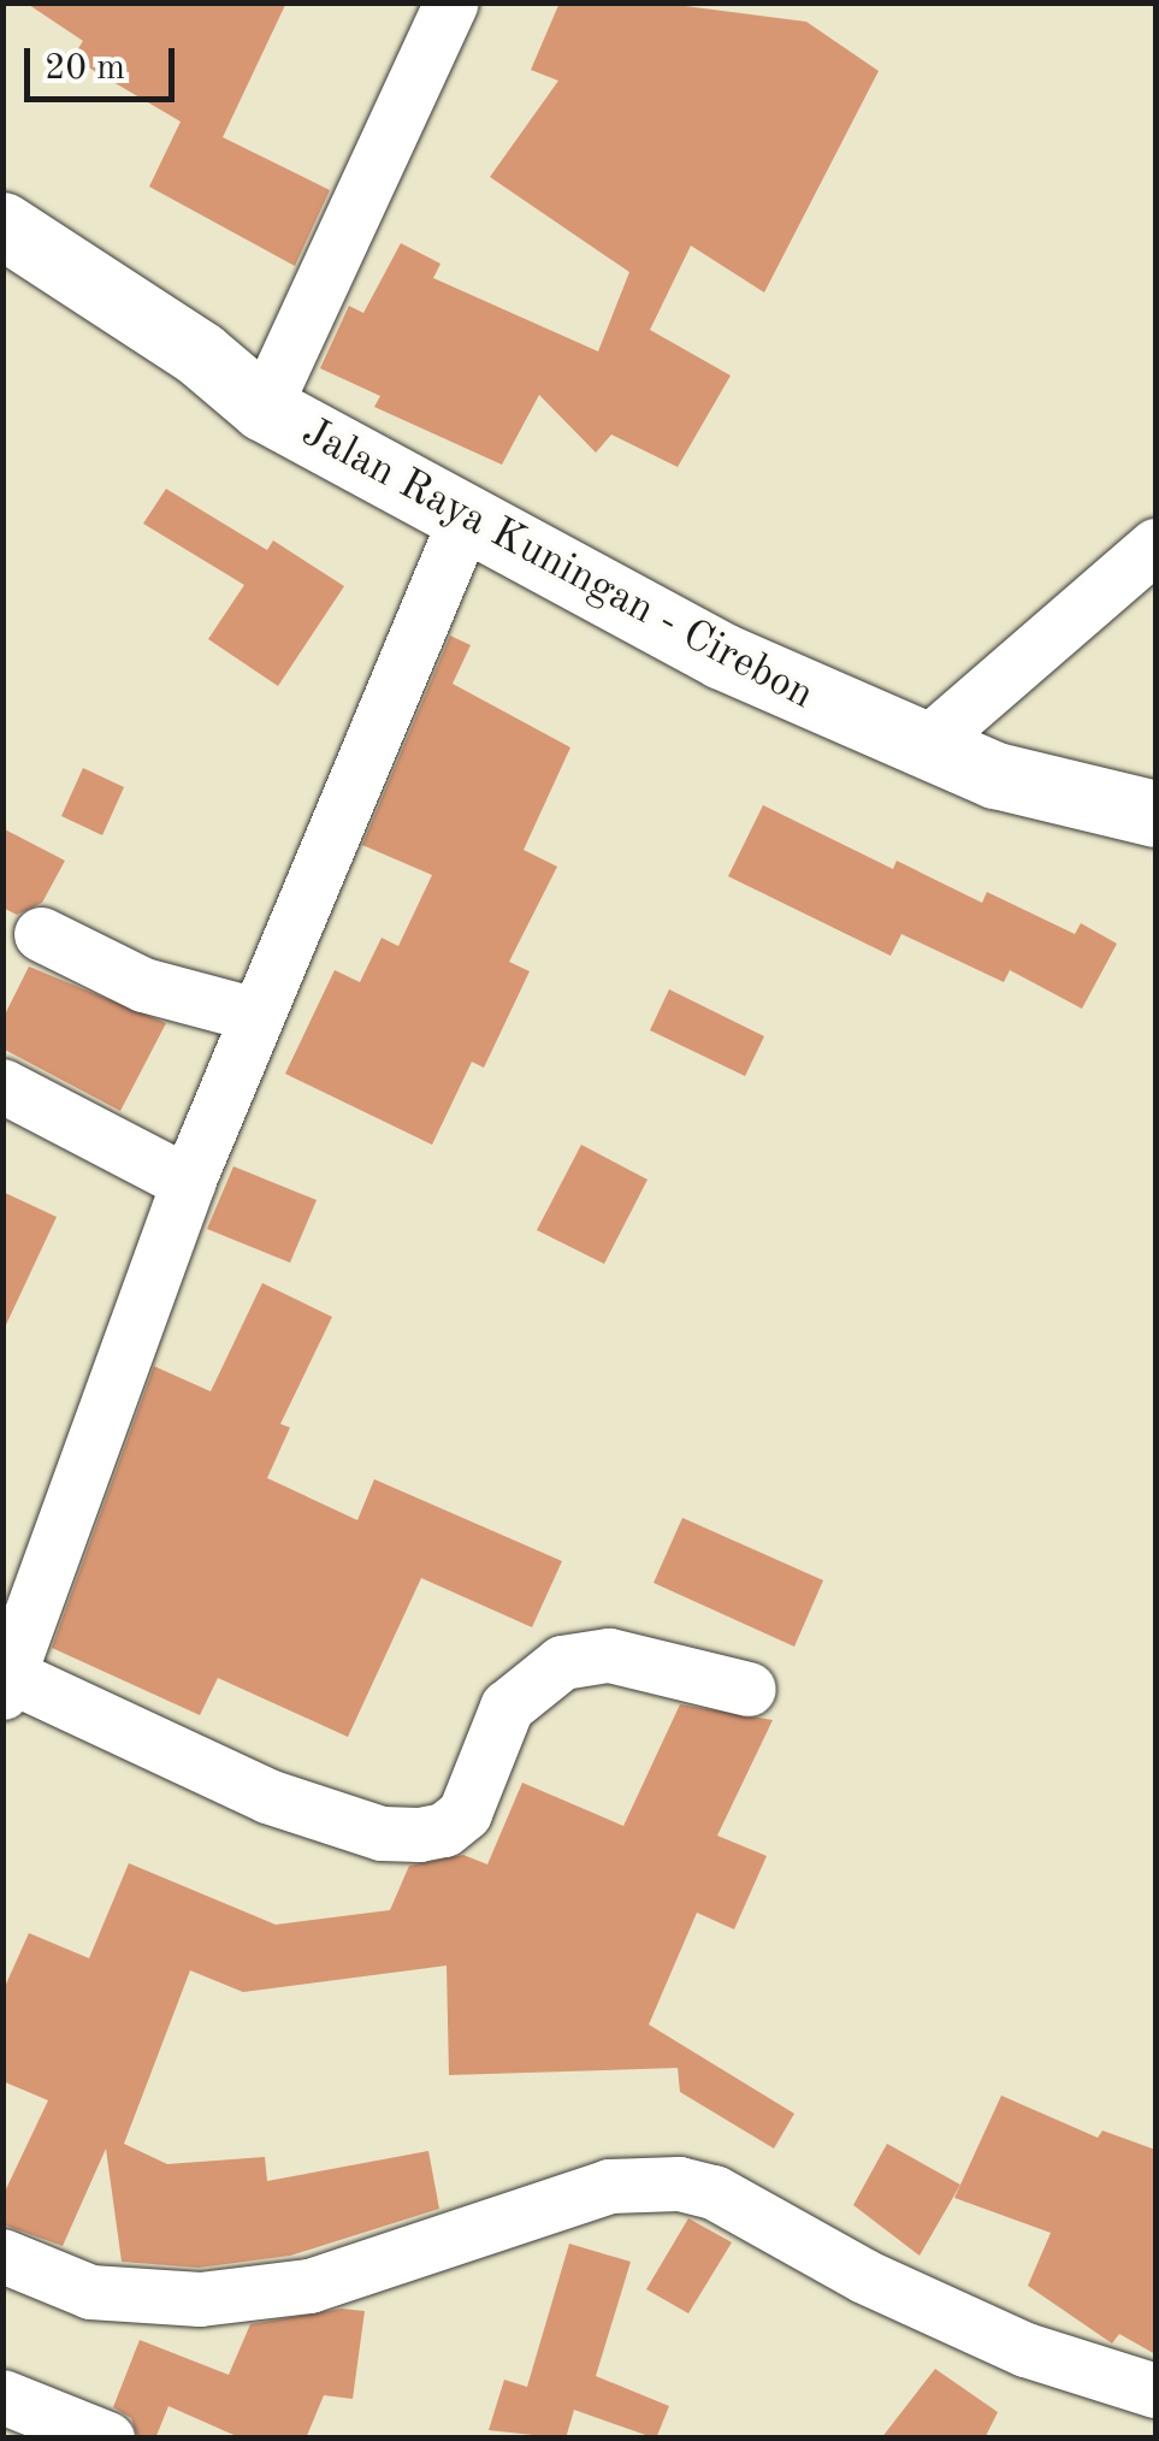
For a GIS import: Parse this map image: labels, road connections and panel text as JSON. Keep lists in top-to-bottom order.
{
  "streets": {
    "highway": ["Jalan Raya Kuningan - Cirebon"]
  },
  "scale_bar": "20 m"
}
